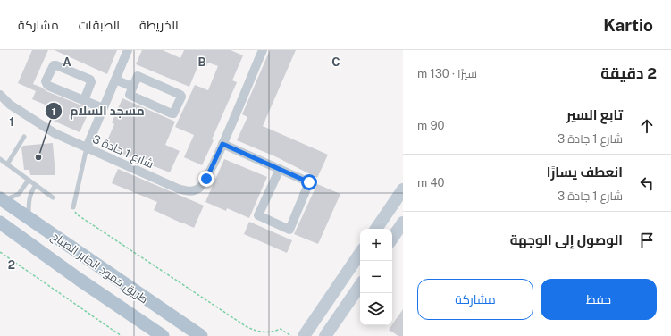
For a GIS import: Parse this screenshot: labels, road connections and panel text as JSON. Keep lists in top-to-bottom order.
{
  "streets": {
    "main road": ["طريق حمود الجابر الصباح"],
    "street": ["شارع 1 جادة 3"]
  },
  "places": ["مسجد السلام"],
  "page": {
    "header": "Kartio",
    "nav": ["الخريطة", "الطبقات", "مشاركة"],
    "heading": ["2 دقيقة", "سيرًا · 130 m"],
    "list": [
      ["تابع السير", "شارع 1 جادة 3", "90 m"],
      ["انعطف يسارًا", "شارع 1 جادة 3", "40 m"],
      "الوصول إلى الوجهة"
    ],
    "map_buttons": ["+", "−"],
    "buttons": ["حفظ", "مشاركة"]
  },
  "grid": {
    "columns": ["A", "B", "C"],
    "rows": ["1", "2"]
  }
}
